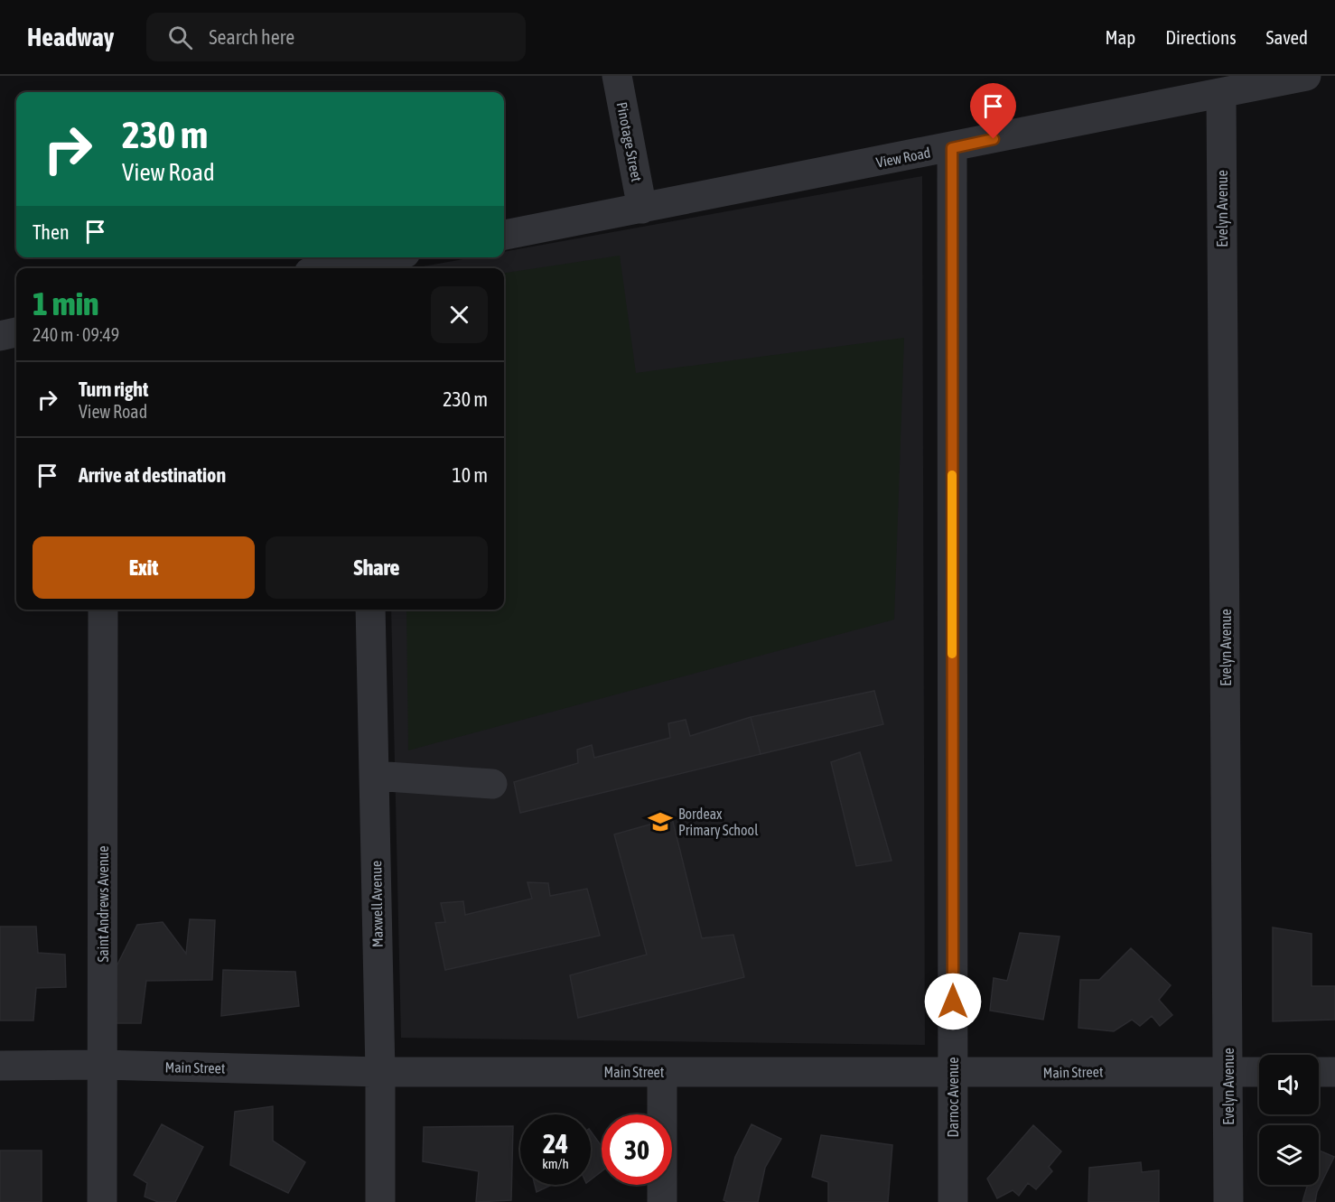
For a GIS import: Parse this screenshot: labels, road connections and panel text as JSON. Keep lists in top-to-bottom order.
{
  "streets": {
    "street": [
      "Pinotage Street",
      "View Road",
      "Evelyn Avenue",
      "Saint Andrews Avenue",
      "Maxwell Avenue",
      "Main Street",
      "Darnoc Avenue"
    ]
  },
  "crossings": [
    ["Pinotage Street", "View Road"],
    ["View Road", "Evelyn Avenue"],
    ["View Road", "Darnoc Avenue"],
    ["Evelyn Avenue", "Main Street"],
    ["Saint Andrews Avenue", "Main Street"],
    ["Maxwell Avenue", "Main Street"],
    ["Main Street", "Darnoc Avenue"]
  ],
  "places": {
    "school or university": ["Bordeax Primary School"]
  },
  "page": {
    "header": "Headway",
    "search": "Search here",
    "nav": ["Map", "Directions", "Saved"],
    "turn": ["230 m", "View Road"],
    "then": "Then",
    "heading": ["1 min", "240 m · 09:49"],
    "list": [
      {
        "name": "Turn right",
        "note": "View Road",
        "value": "230 m"
      },
      {
        "name": "Arrive at destination",
        "value": "10 m"
      }
    ],
    "buttons": ["Exit", "Share"],
    "speed": "24 km/h",
    "limit": "30"
  }
}
